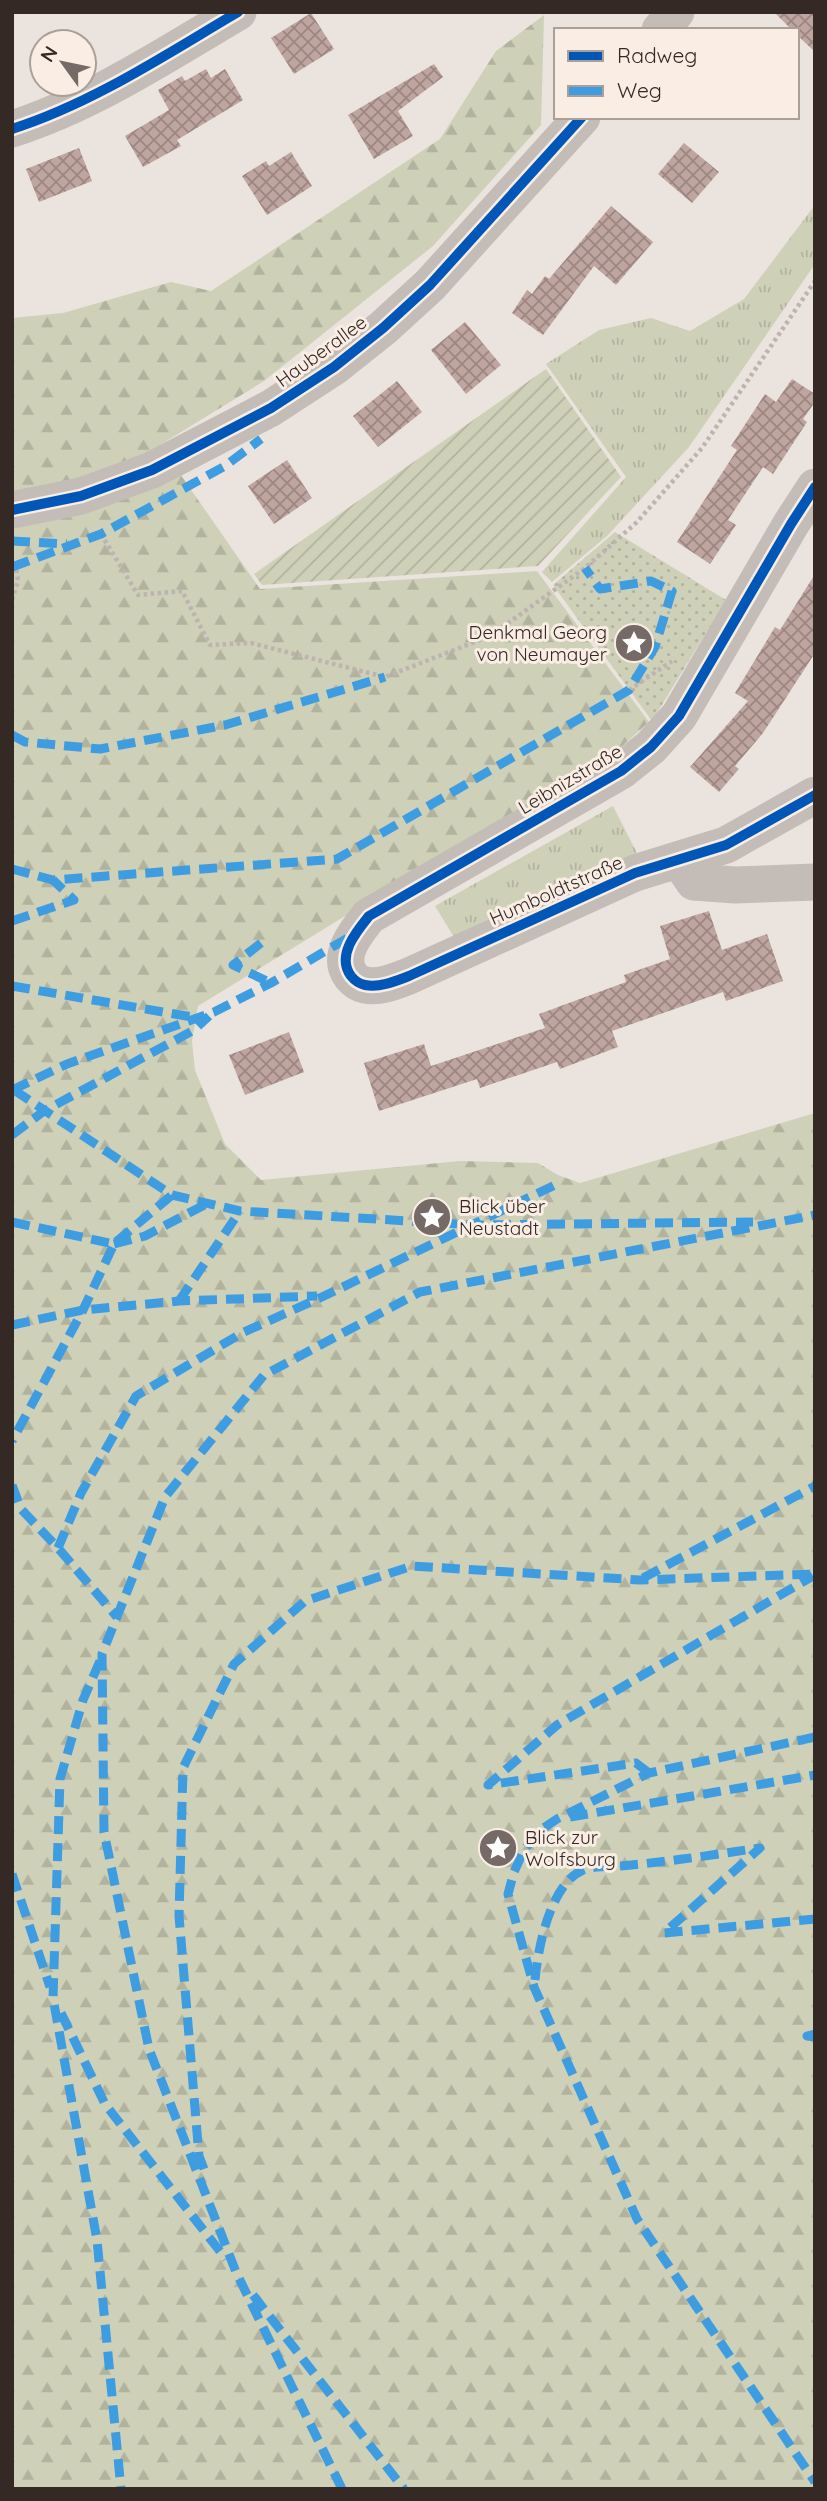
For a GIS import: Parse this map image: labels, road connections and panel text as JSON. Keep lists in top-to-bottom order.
{
  "streets": {
    "street": ["Hauberallee", "Leibnizstraße", "Humboldtstraße"]
  },
  "crossings": [
    ["Leibnizstraße", "Humboldtstraße"]
  ],
  "places": {
    "place": ["Denkmal Georg von Neumayer", "Blick über Neustadt", "Blick zur Wolfsburg"]
  },
  "legend": ["Radweg", "Weg"],
  "north": "top left"
}
